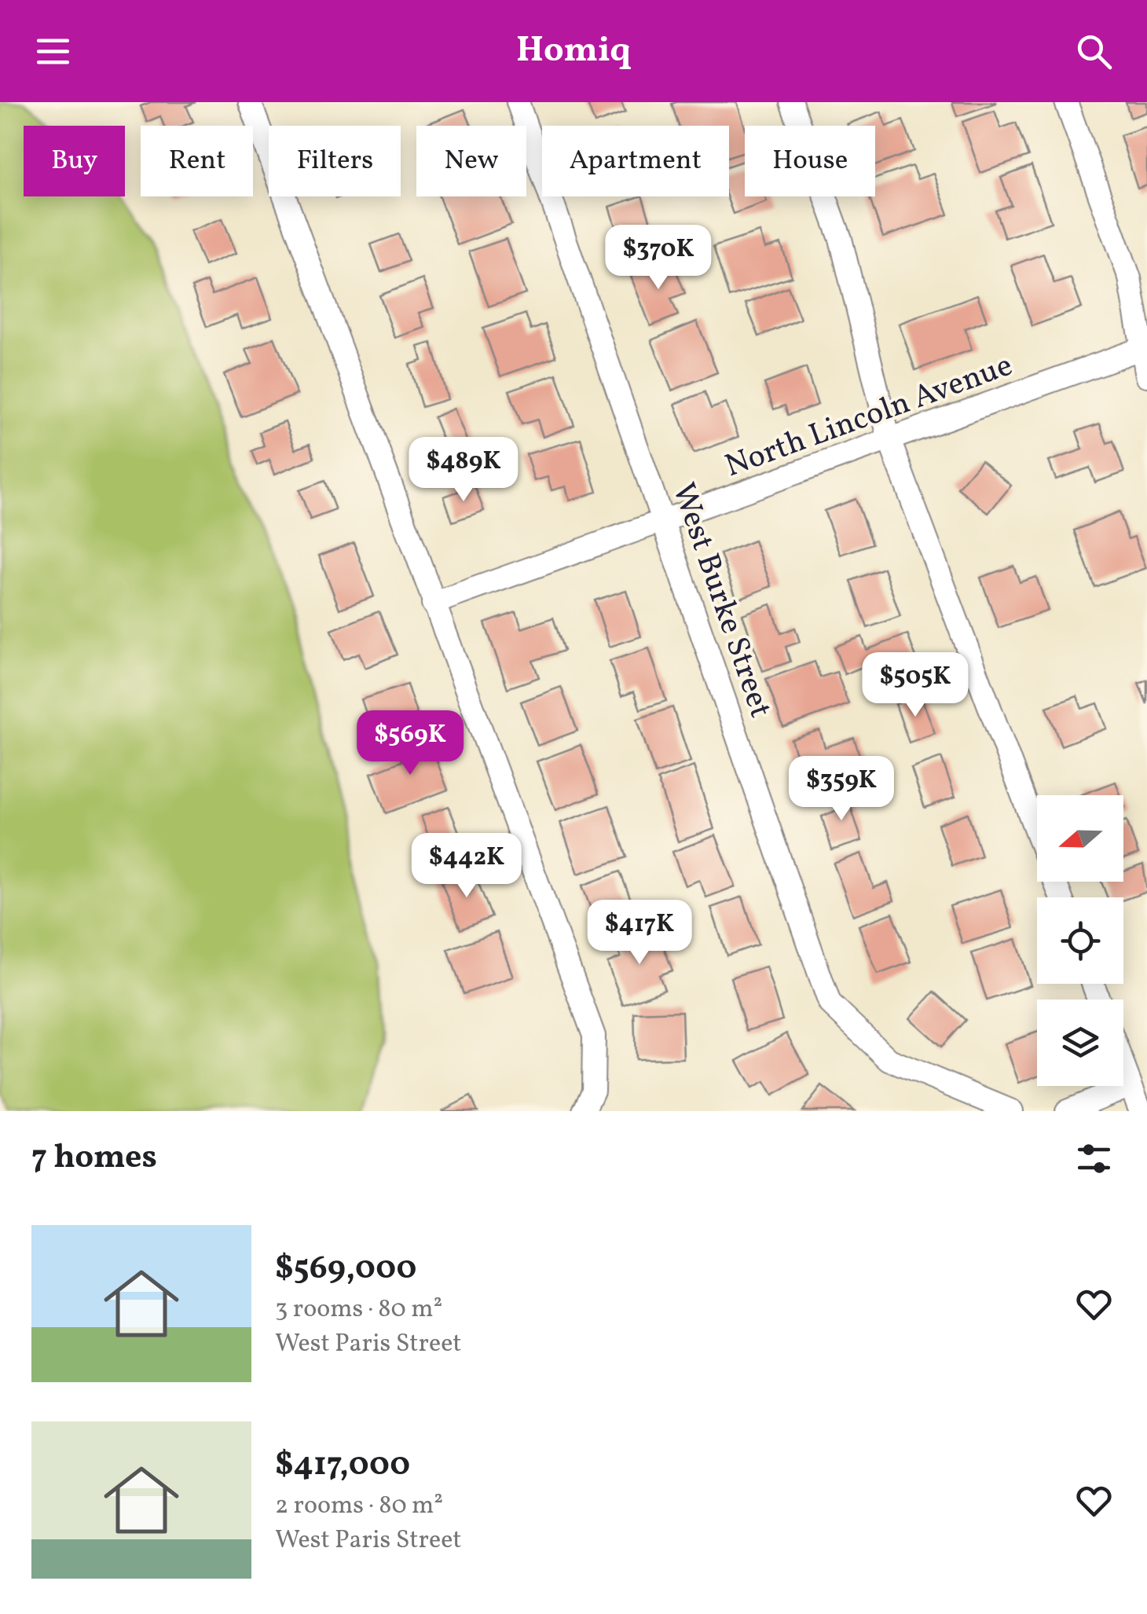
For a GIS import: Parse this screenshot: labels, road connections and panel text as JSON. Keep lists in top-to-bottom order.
{
  "streets": {
    "street": ["North Lincoln Avenue", "West Burke Street"]
  },
  "crossings": [
    ["North Lincoln Avenue", "West Burke Street"]
  ],
  "north": "left",
  "page": {
    "header": "Homiq",
    "chip": [
      "Buy",
      "Rent",
      "Filters",
      "New",
      "Apartment",
      "House"
    ],
    "price": [
      "$370K",
      "$489K",
      "$505K",
      "$569K",
      "$359K",
      "$442K",
      "$417K"
    ],
    "heading": "7 homes",
    "list": [
      {
        "name": "$569,000",
        "note": "3 rooms · 80 m² · West Paris Street"
      },
      {
        "name": "$417,000",
        "note": "2 rooms · 80 m² · West Paris Street"
      }
    ]
  }
}
